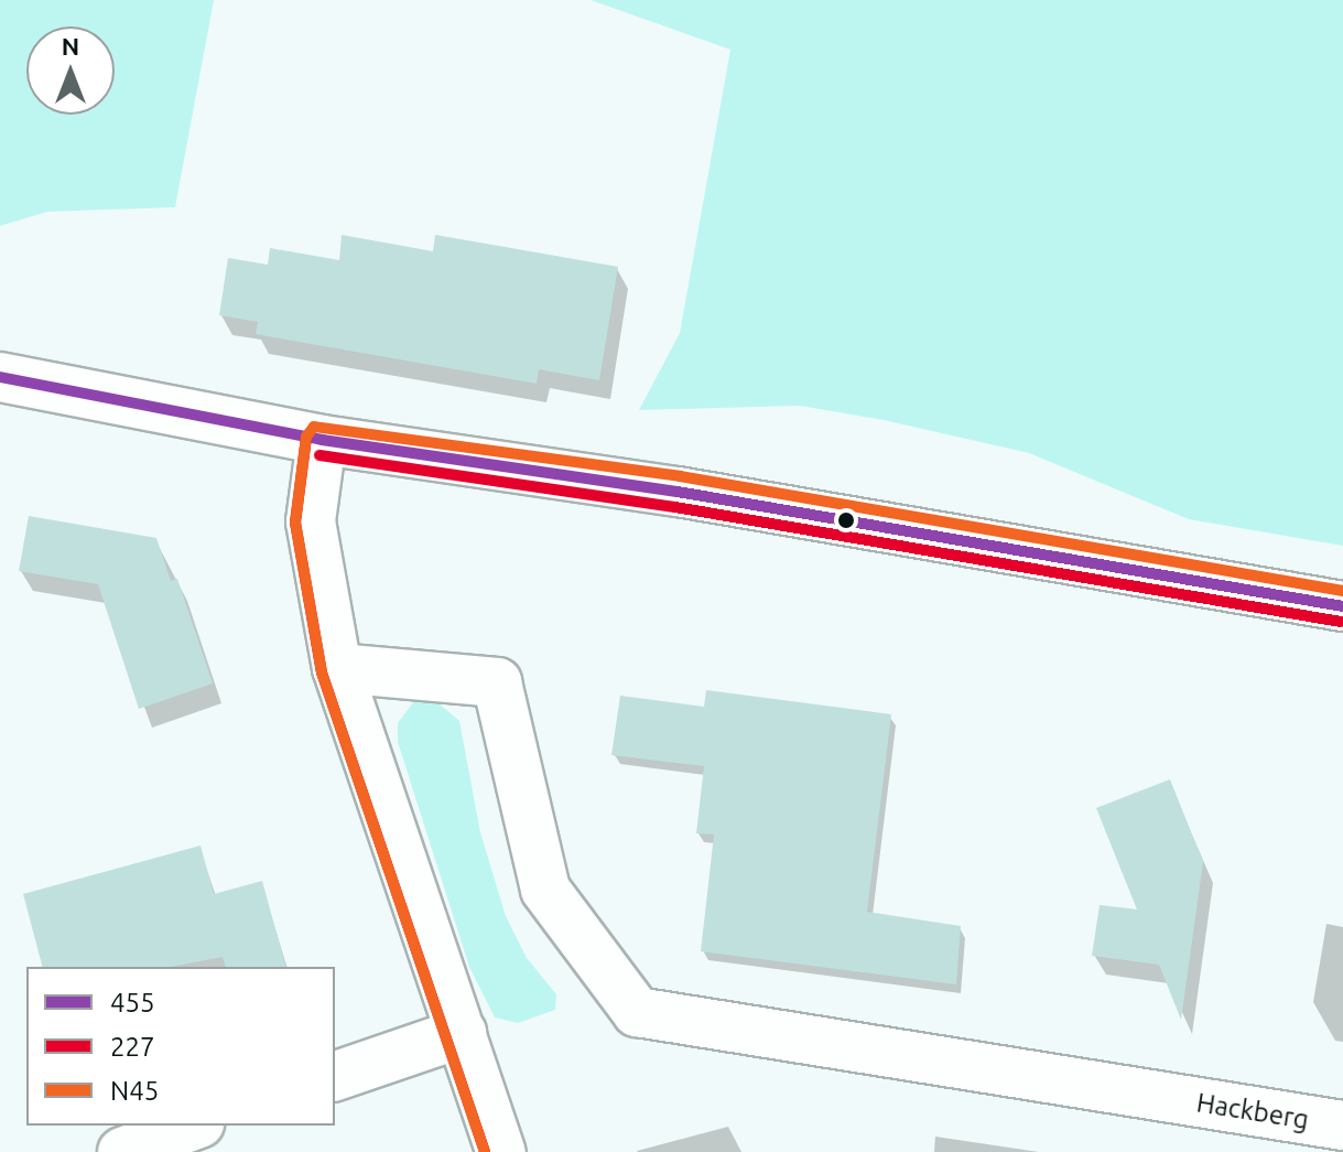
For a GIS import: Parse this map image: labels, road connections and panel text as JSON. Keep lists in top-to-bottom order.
{
  "streets": {
    "street": ["Hackberg"]
  },
  "lines": ["transit line 455", "transit line N45", "transit line 227"],
  "legend": ["455", "227", "N45"],
  "north": "top"
}
